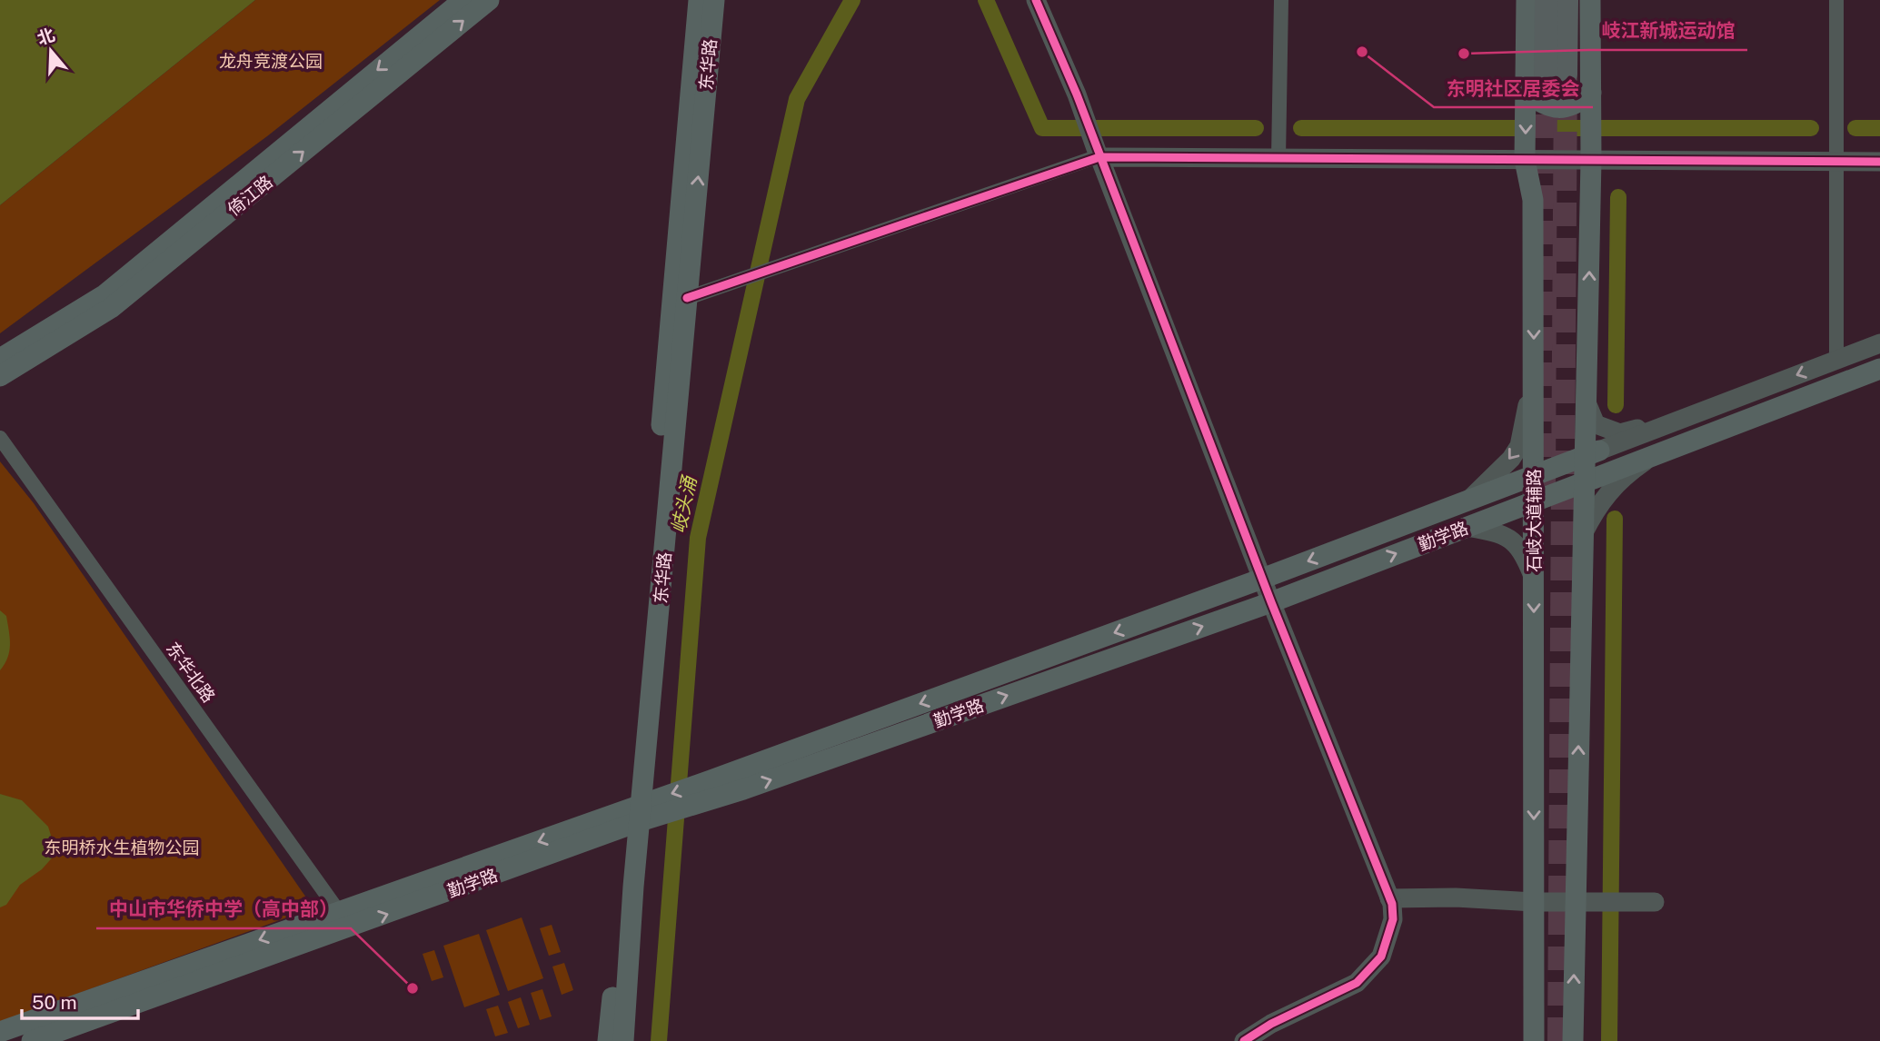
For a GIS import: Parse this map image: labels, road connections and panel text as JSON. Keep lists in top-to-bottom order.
{
  "streets": {
    "main road": [
      "东华路",
      "倚江路",
      "石岐大道辅路",
      "勤学路"
    ],
    "street": ["东华北路"]
  },
  "crossings": [
    ["东华路", "勤学路"],
    ["石岐大道辅路", "勤学路"],
    ["勤学路", "东华北路"]
  ],
  "water": ["岐头涌"],
  "parks": ["龙舟竞渡公园", "东明桥水生植物公园"],
  "places": ["东明社区居委会", "岐江新城运动馆", "中山市华侨中学（高中部）"],
  "scale_bar": "50 m",
  "north": "top"
}
